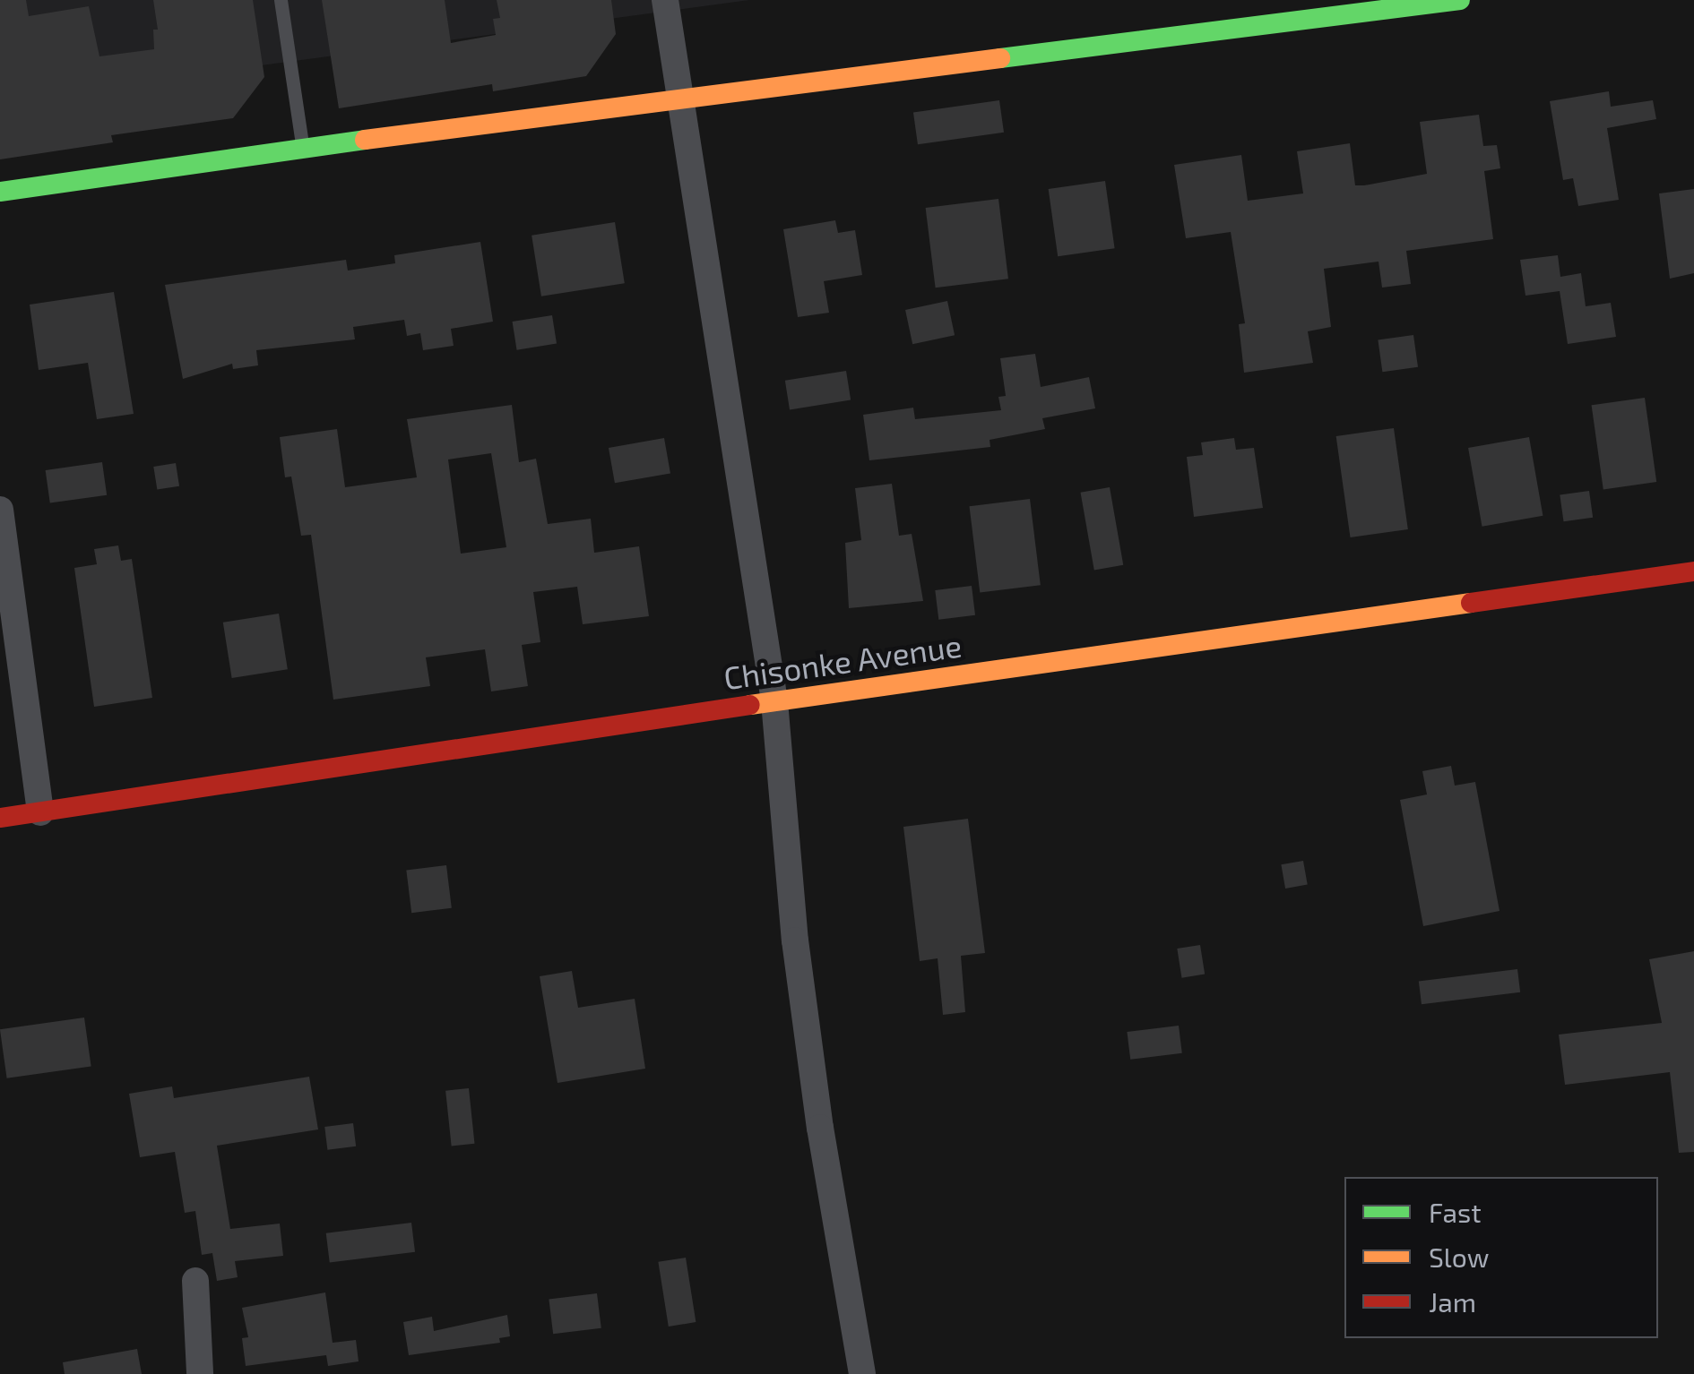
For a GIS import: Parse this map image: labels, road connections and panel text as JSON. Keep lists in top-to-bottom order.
{
  "streets": {
    "street": ["Chisonke Avenue"]
  },
  "legend": ["Fast", "Slow", "Jam"]
}
